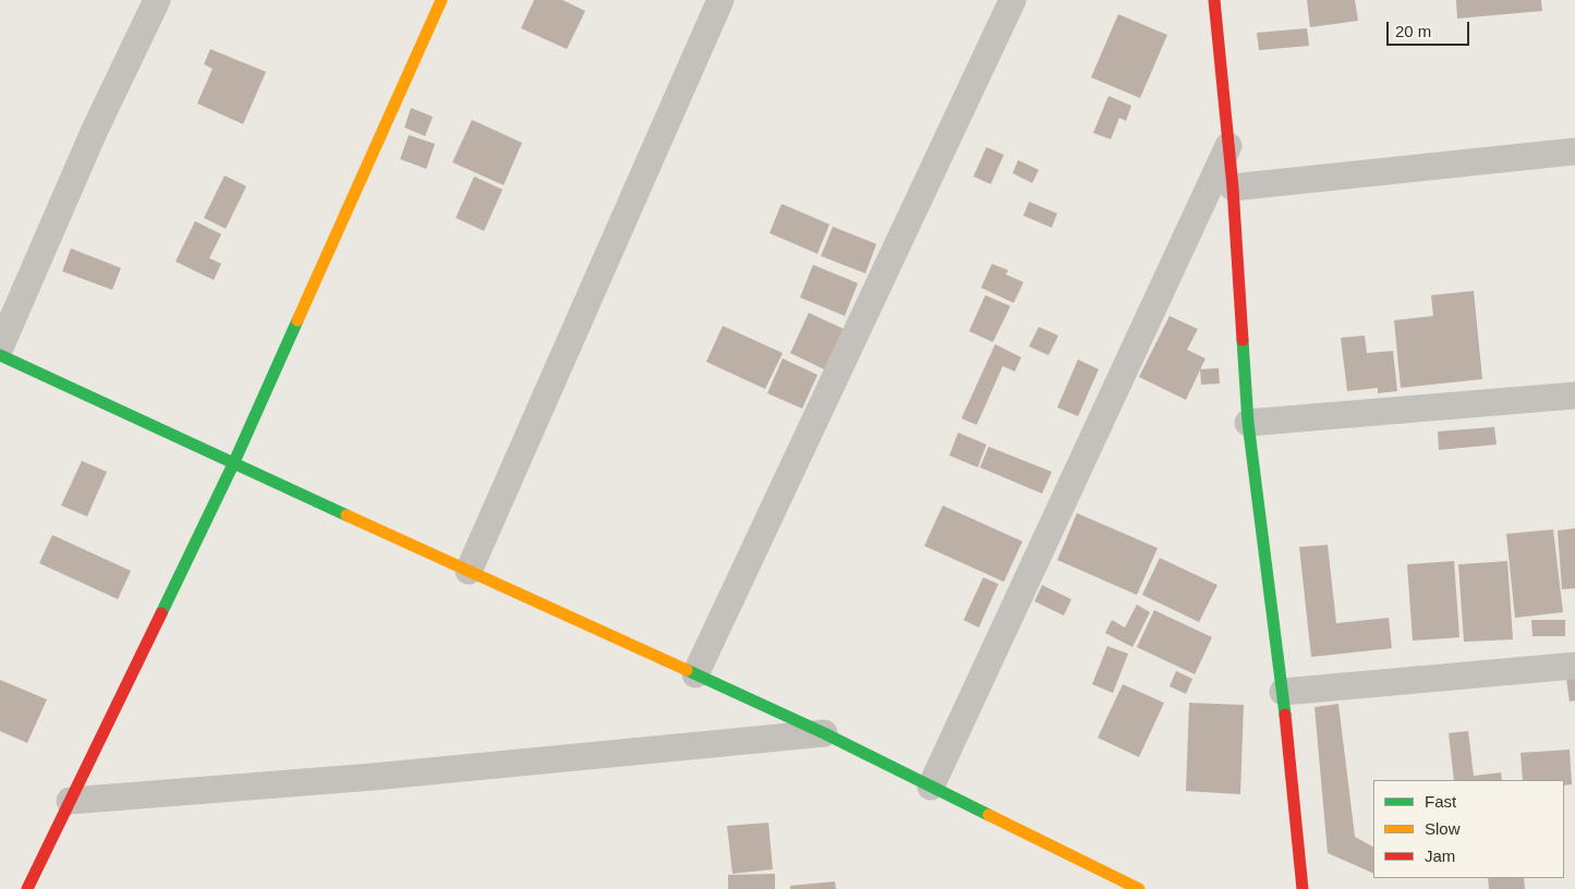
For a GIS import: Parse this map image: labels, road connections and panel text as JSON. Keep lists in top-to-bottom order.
{
  "legend": ["Fast", "Slow", "Jam"],
  "scale_bar": "20 m"
}
